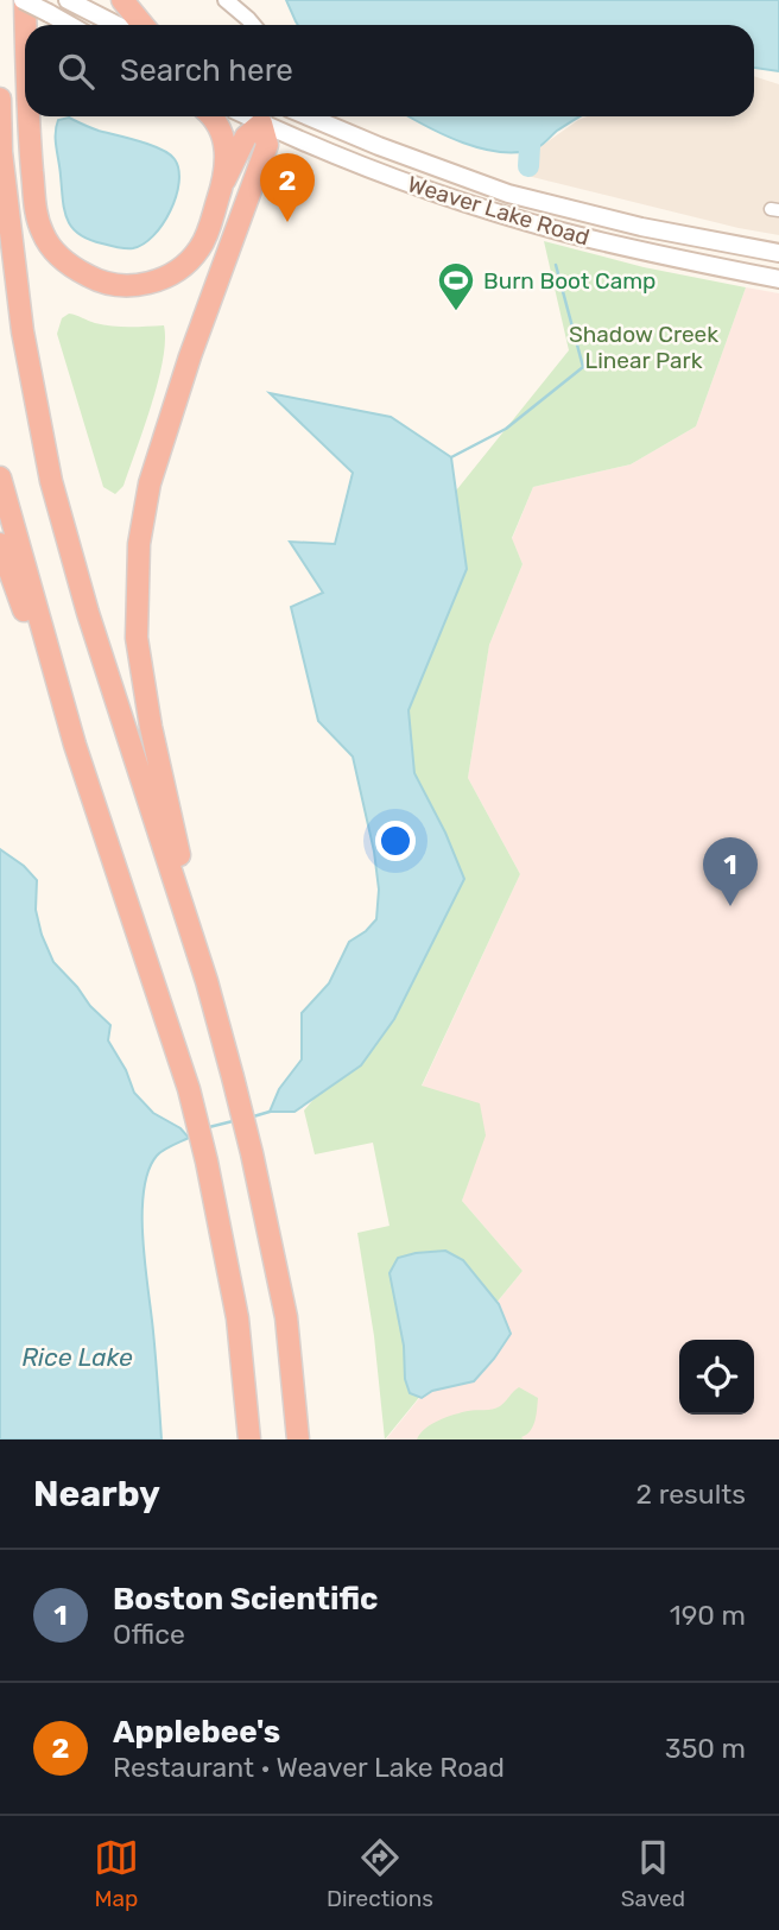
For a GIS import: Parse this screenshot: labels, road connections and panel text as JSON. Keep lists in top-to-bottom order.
{
  "streets": {
    "main road": ["Weaver Lake Road"]
  },
  "water": ["Rice Lake"],
  "parks": ["Shadow Creek Linear Park"],
  "places": {
    "sports": ["Burn Boot Camp"]
  },
  "page": {
    "search": "Search here",
    "pins": ["2", "1"],
    "heading": ["Nearby", "2 results"],
    "list": [
      {
        "mark": "1",
        "name": "Boston Scientific",
        "note": "Office",
        "value": "190 m"
      },
      {
        "mark": "2",
        "name": "Applebee's",
        "note": "Restaurant · Weaver Lake Road",
        "value": "350 m"
      }
    ],
    "nav": ["Map", "Directions", "Saved"]
  }
}
